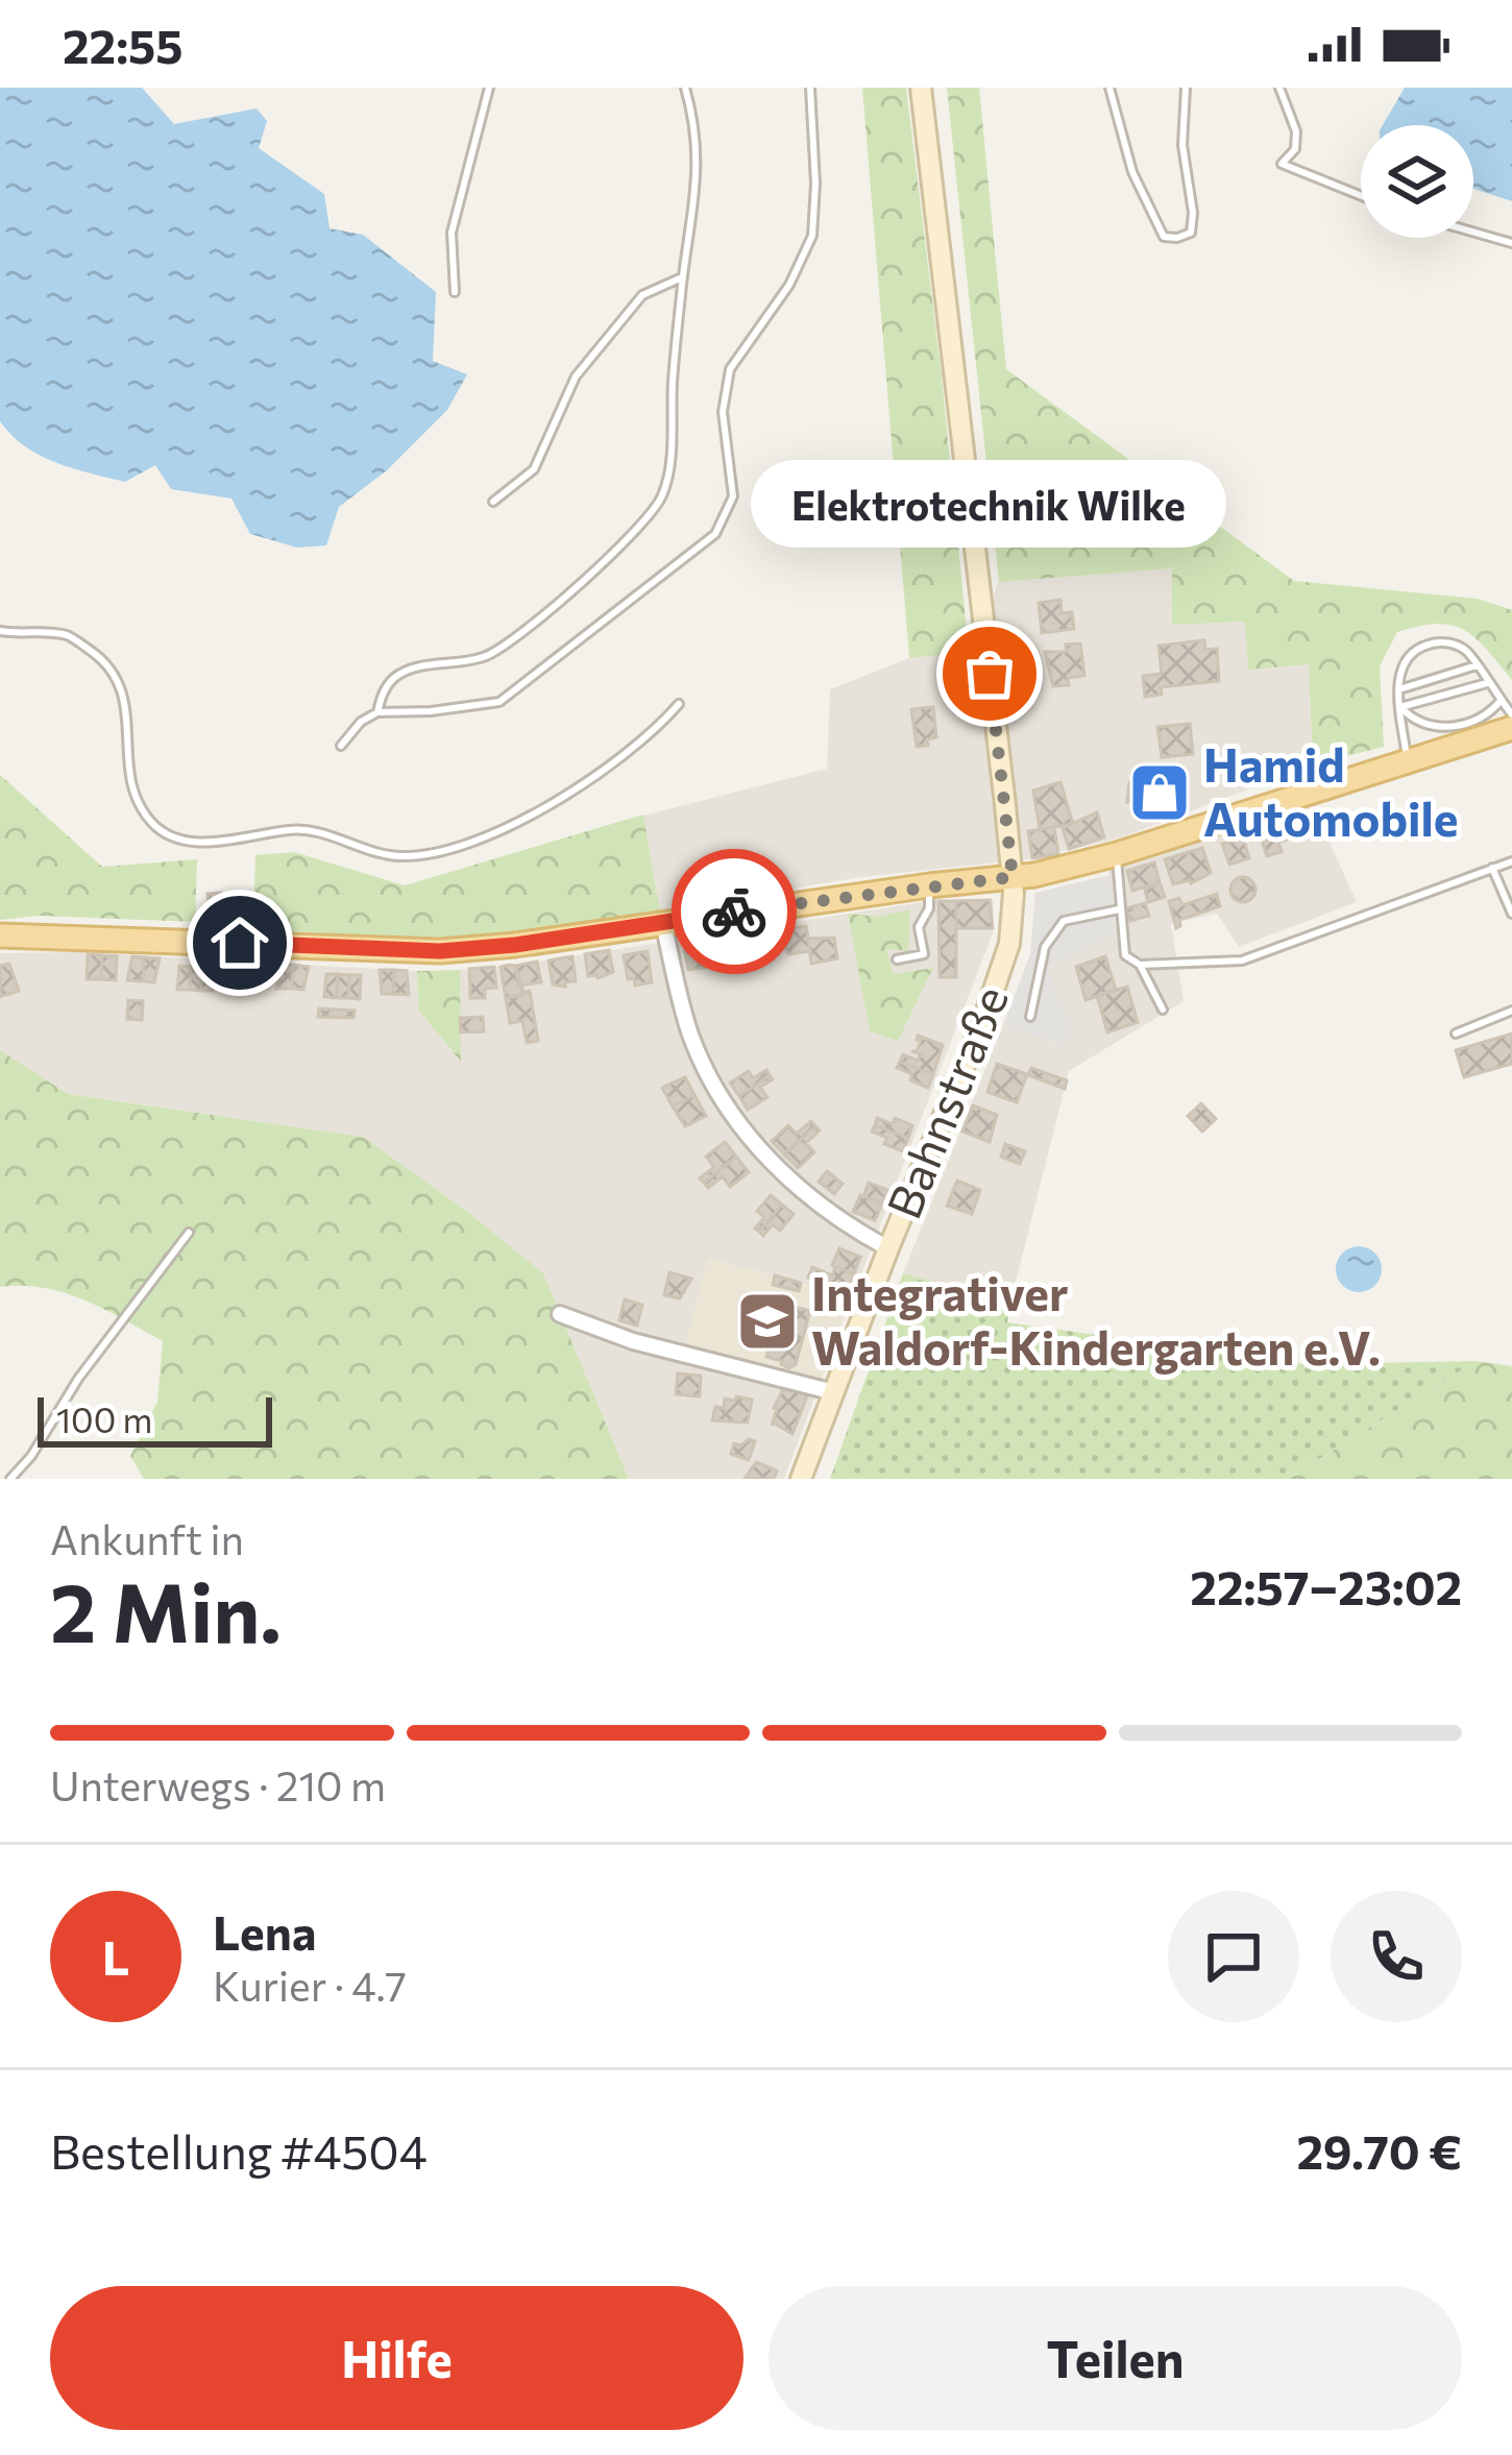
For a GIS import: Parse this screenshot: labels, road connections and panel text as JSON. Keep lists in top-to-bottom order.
{
  "streets": {
    "main road": ["Bahnstraße"]
  },
  "places": {
    "other": ["Elektrotechnik Wilke"],
    "shop": ["Hamid Automobile"],
    "school or university": ["Integrativer Waldorf-Kindergarten e.V."]
  },
  "scale_bar": "100 m",
  "page": {
    "status": "22:55",
    "bubble": "Elektrotechnik Wilke",
    "scale": "100 m",
    "heading": ["2 Min.", "Ankunft in", "22:57–23:02"],
    "panel": [
      "Lena",
      "Kurier · 4.7",
      "Bestellung #4504",
      "29.70 €"
    ],
    "bar": "Unterwegs · 210 m",
    "round": "L",
    "buttons": ["Hilfe", "Teilen"]
  }
}
